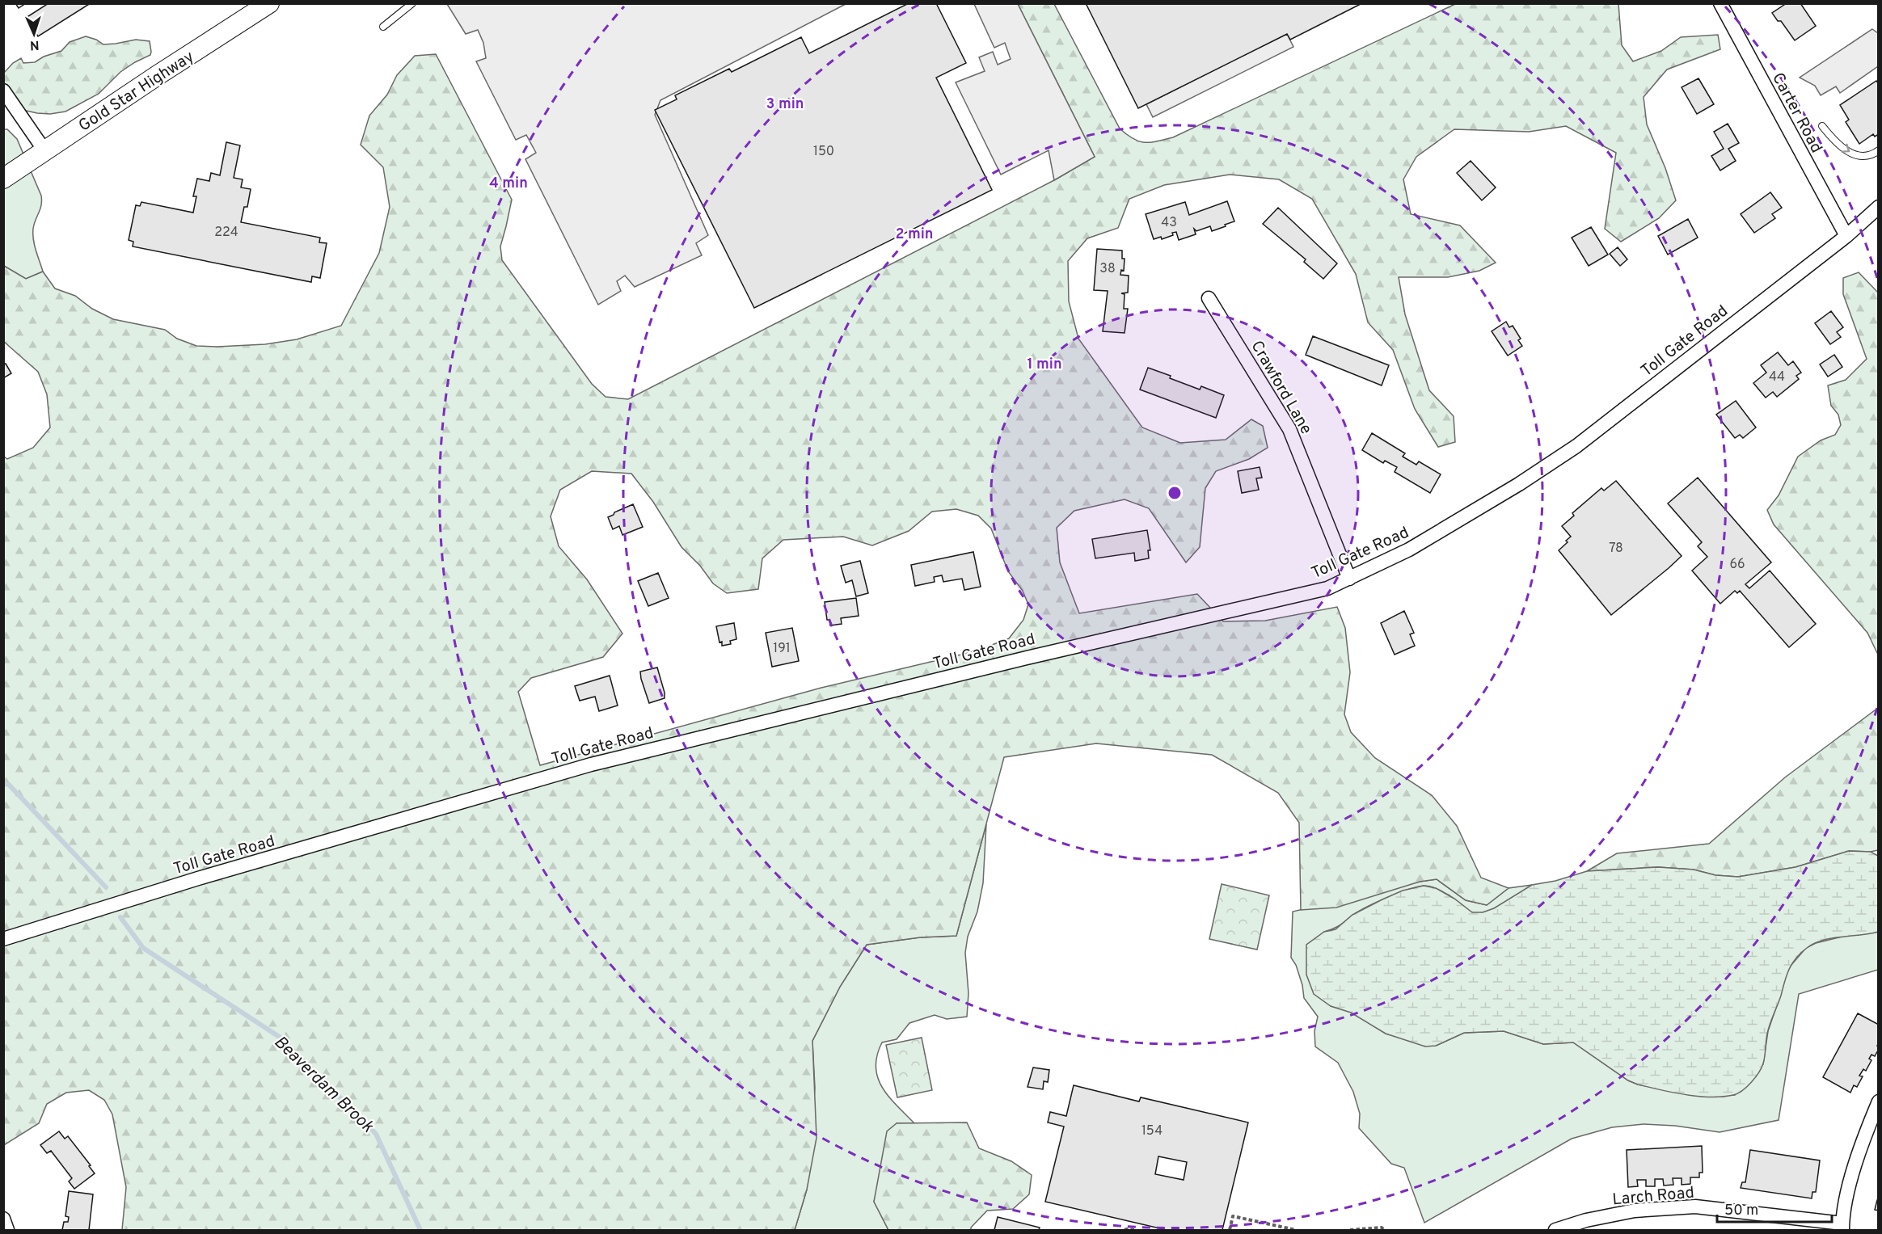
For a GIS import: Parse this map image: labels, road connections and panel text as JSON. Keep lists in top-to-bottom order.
{
  "streets": {
    "main road": ["Gold Star Highway"],
    "street": [
      "Carter Road",
      "Toll Gate Road",
      "Crawford Lane",
      "Larch Road"
    ]
  },
  "crossings": [
    ["Carter Road", "Toll Gate Road"],
    ["Toll Gate Road", "Crawford Lane"]
  ],
  "water": ["Beaverdam Brook"],
  "house_numbers": [
    "150",
    "43",
    "224",
    "38",
    "44",
    "78",
    "66",
    "191",
    "154"
  ],
  "scale_bar": "50 m",
  "north": "bottom",
  "rings": [
    "3 min",
    "4 min",
    "2 min",
    "1 min"
  ]
}
